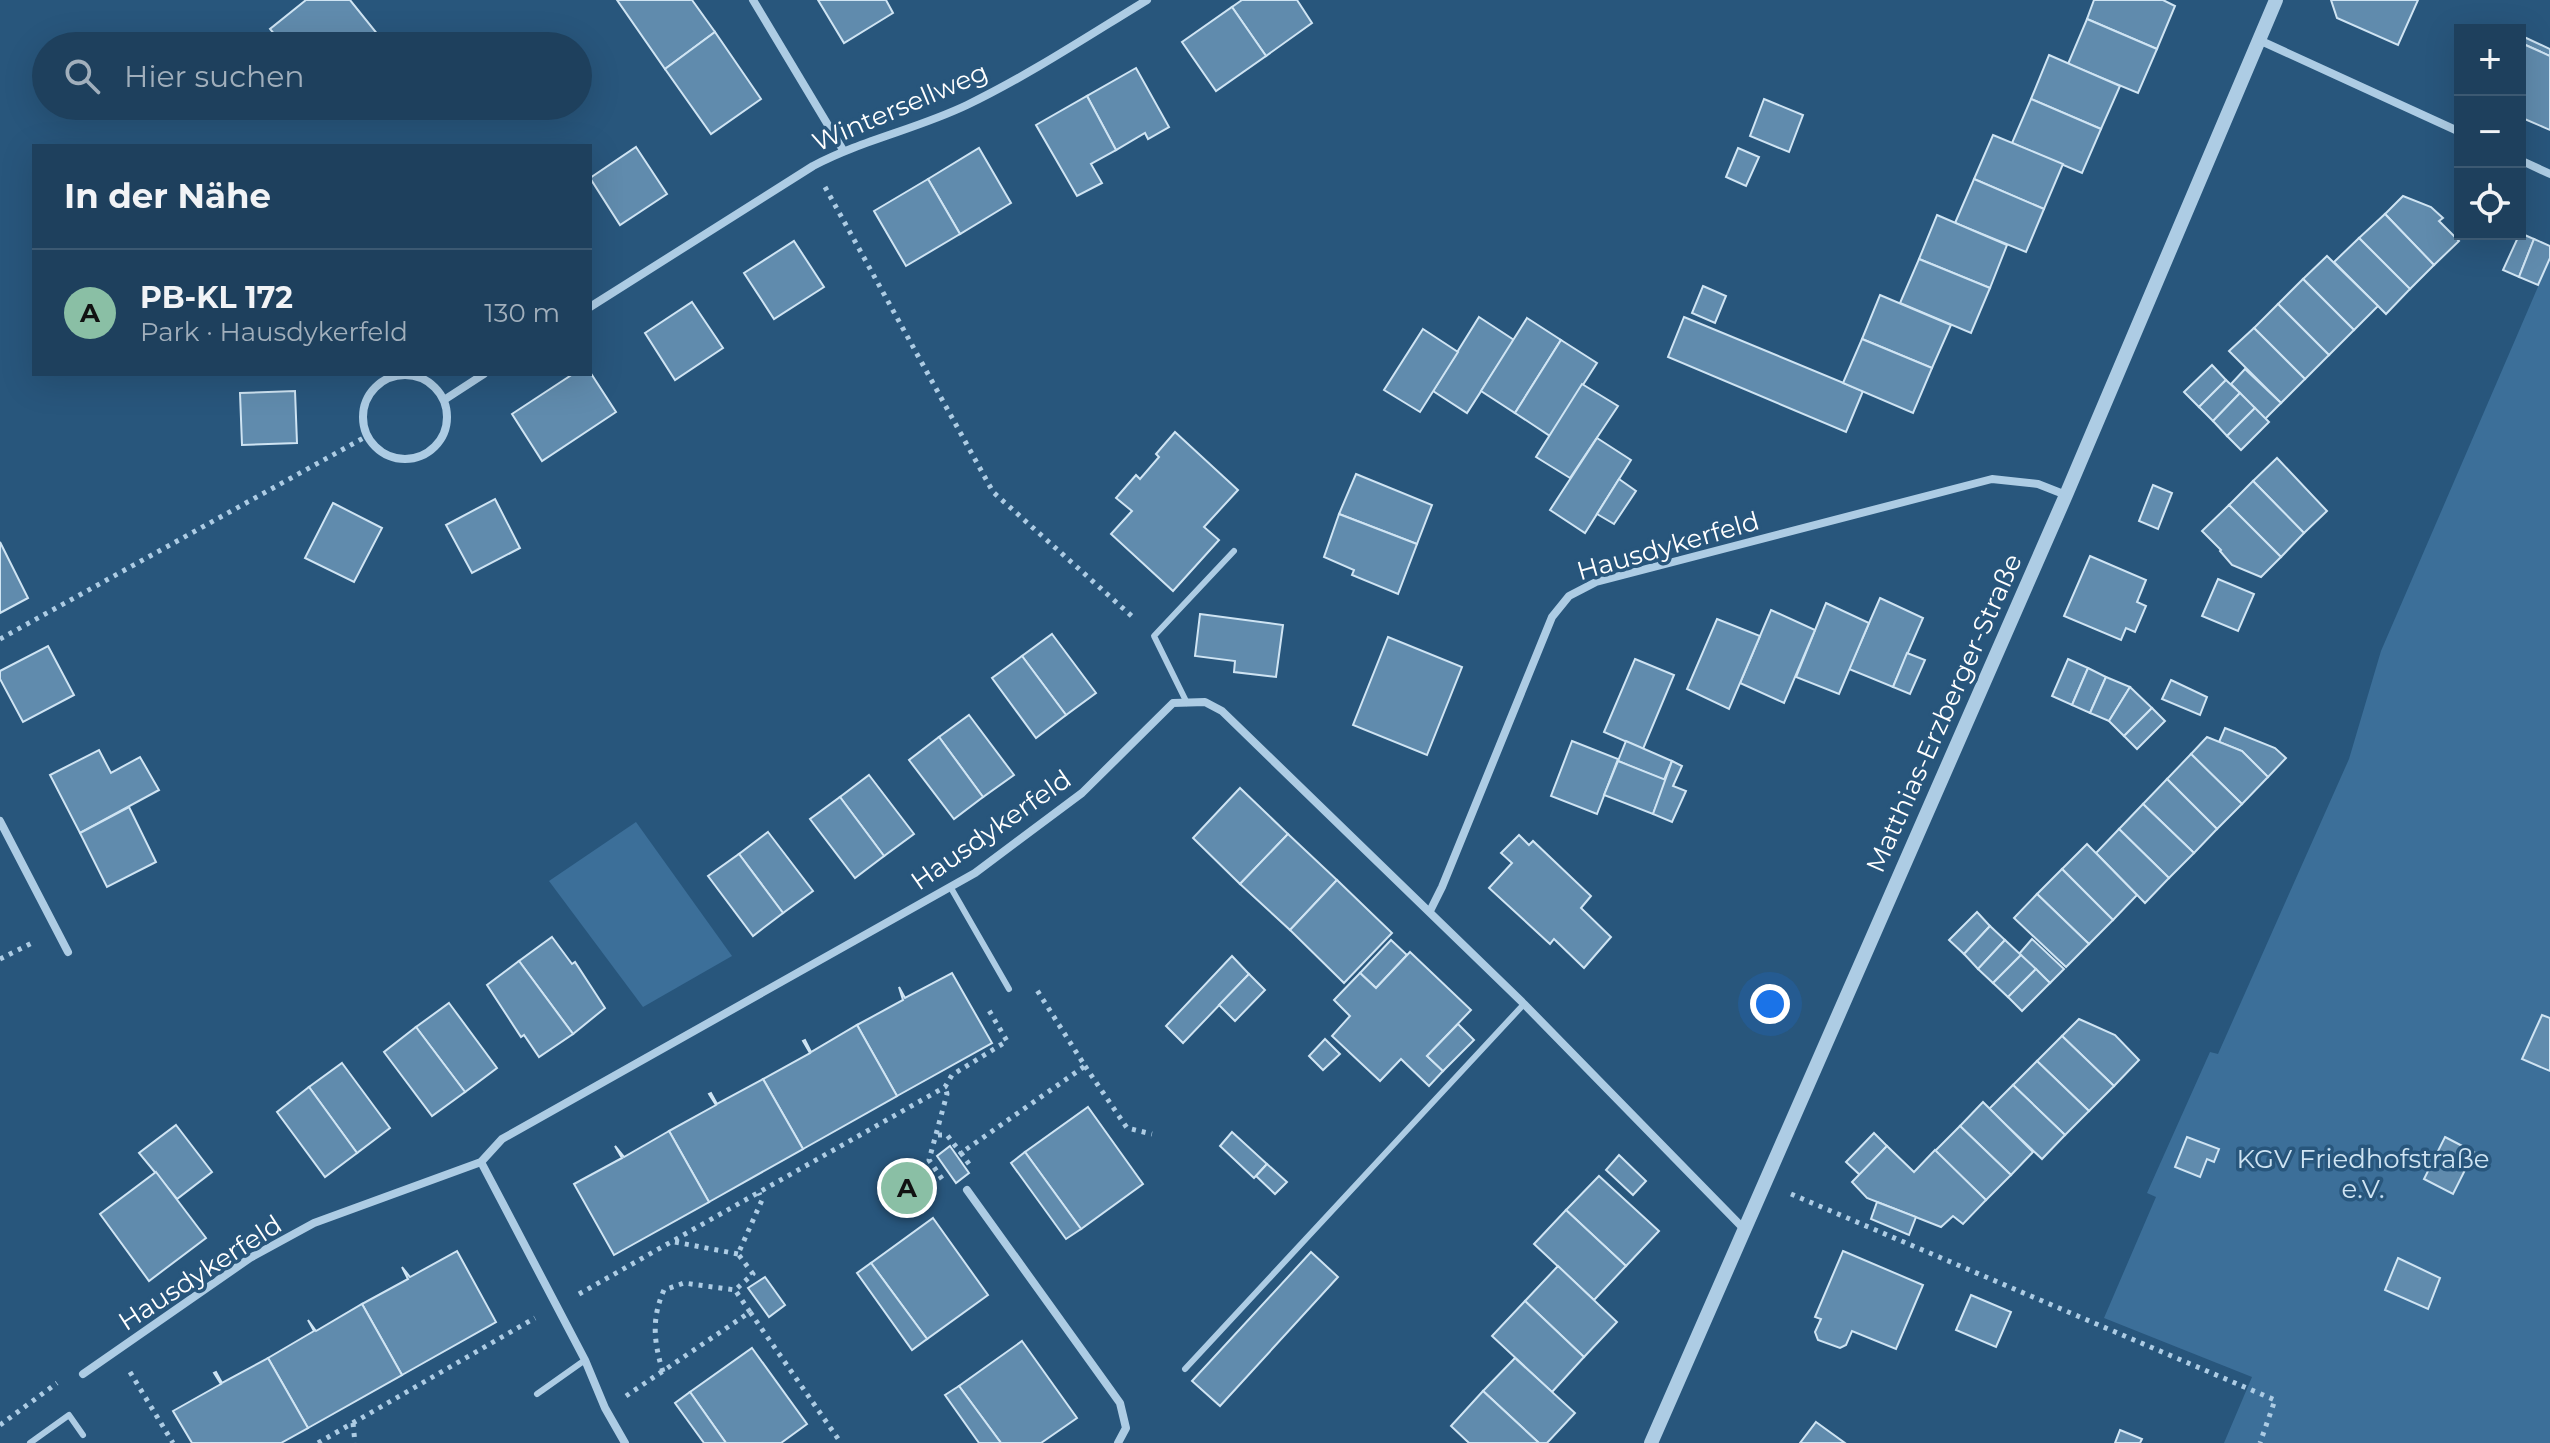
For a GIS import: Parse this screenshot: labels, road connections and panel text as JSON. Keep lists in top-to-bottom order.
{
  "streets": {
    "street": ["Wintersellweg", "Hausdykerfeld", "Matthias-Erzberger-Straße"]
  },
  "crossings": [
    ["Hausdykerfeld", "Matthias-Erzberger-Straße"]
  ],
  "parks": ["KGV Friedhofstraße e.V."],
  "page": {
    "map_buttons": ["+", "−"],
    "search": "Hier suchen",
    "heading": "In der Nähe",
    "list": [
      {
        "mark": "A",
        "name": "PB-KL 172",
        "note": "Park · Hausdykerfeld",
        "value": "130 m"
      }
    ],
    "pins": "A"
  }
}
